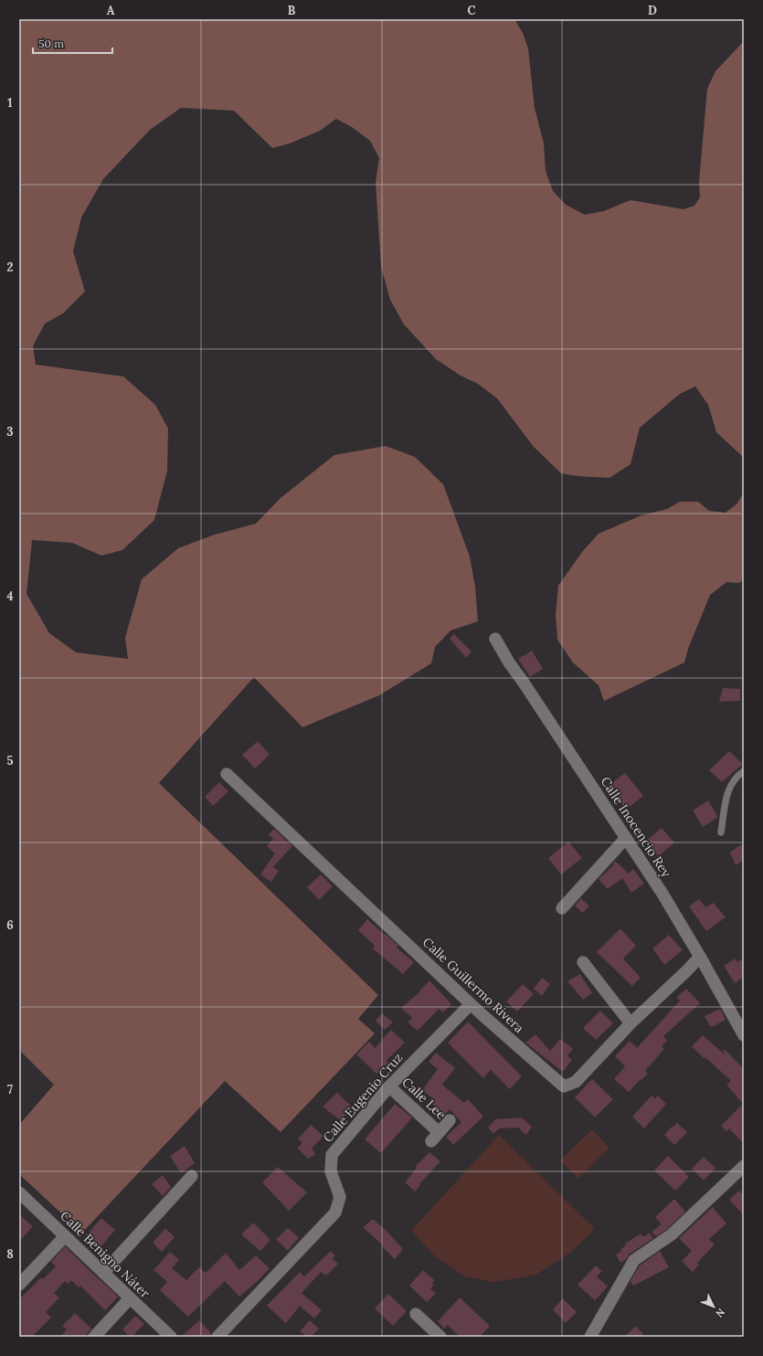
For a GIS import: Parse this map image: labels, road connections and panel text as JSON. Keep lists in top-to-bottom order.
{
  "streets": {
    "street": [
      "Calle Inocencio Rey",
      "Calle Guillermo Rivera",
      "Calle Eugenio Cruz",
      "Calle Lee",
      "Calle Benigno Náter"
    ]
  },
  "crossings": [
    ["Calle Inocencio Rey", "Calle Guillermo Rivera"],
    ["Calle Guillermo Rivera", "Calle Eugenio Cruz"],
    ["Calle Eugenio Cruz", "Calle Lee"]
  ],
  "scale_bar": "50 m",
  "north": "bottom right",
  "grid": {
    "columns": [
      "A",
      "B",
      "C",
      "D"
    ],
    "rows": [
      "1",
      "2",
      "3",
      "4",
      "5",
      "6",
      "7",
      "8"
    ]
  }
}
